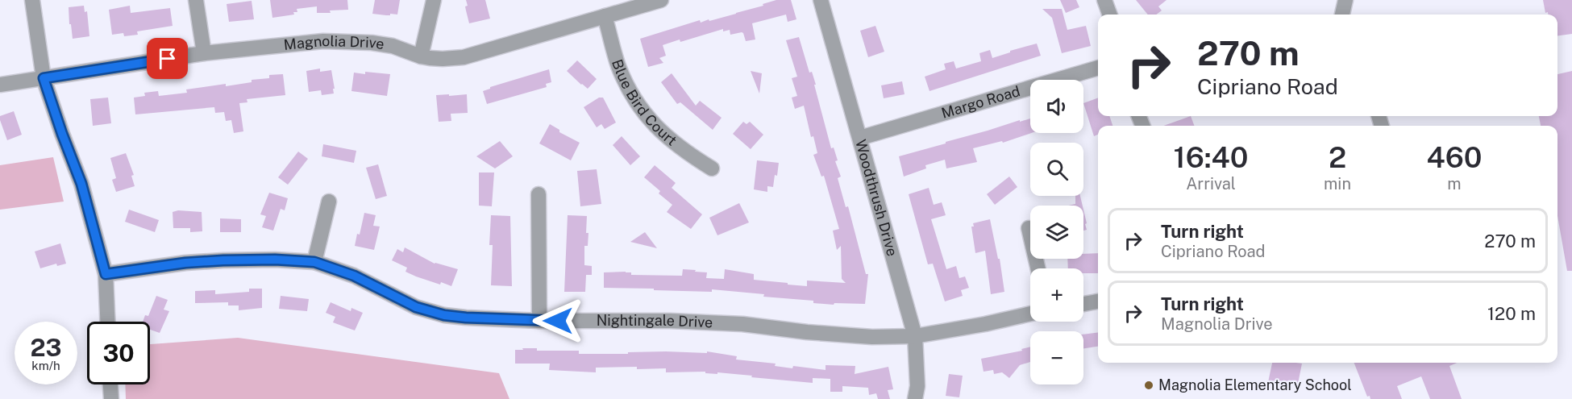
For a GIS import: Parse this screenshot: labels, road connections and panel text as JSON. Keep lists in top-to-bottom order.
{
  "streets": {
    "street": [
      "Magnolia Drive",
      "Blue Bird Court",
      "Margo Road",
      "Woodthrush Drive",
      "Nightingale Drive"
    ]
  },
  "crossings": [
    ["Magnolia Drive", "Blue Bird Court"],
    ["Margo Road", "Woodthrush Drive"],
    ["Woodthrush Drive", "Nightingale Drive"]
  ],
  "places": ["Magnolia Elementary School"],
  "page": {
    "turn": ["270 m", "Cipriano Road"],
    "map_buttons": ["+", "−"],
    "eta": [
      "16:40",
      "Arrival",
      "2",
      "min",
      "460",
      "m"
    ],
    "list": [
      {
        "name": "Turn right",
        "note": "Cipriano Road",
        "value": "270 m"
      },
      {
        "name": "Turn right",
        "note": "Magnolia Drive",
        "value": "120 m"
      }
    ],
    "speed": "23 km/h",
    "limit": "30"
  }
}
